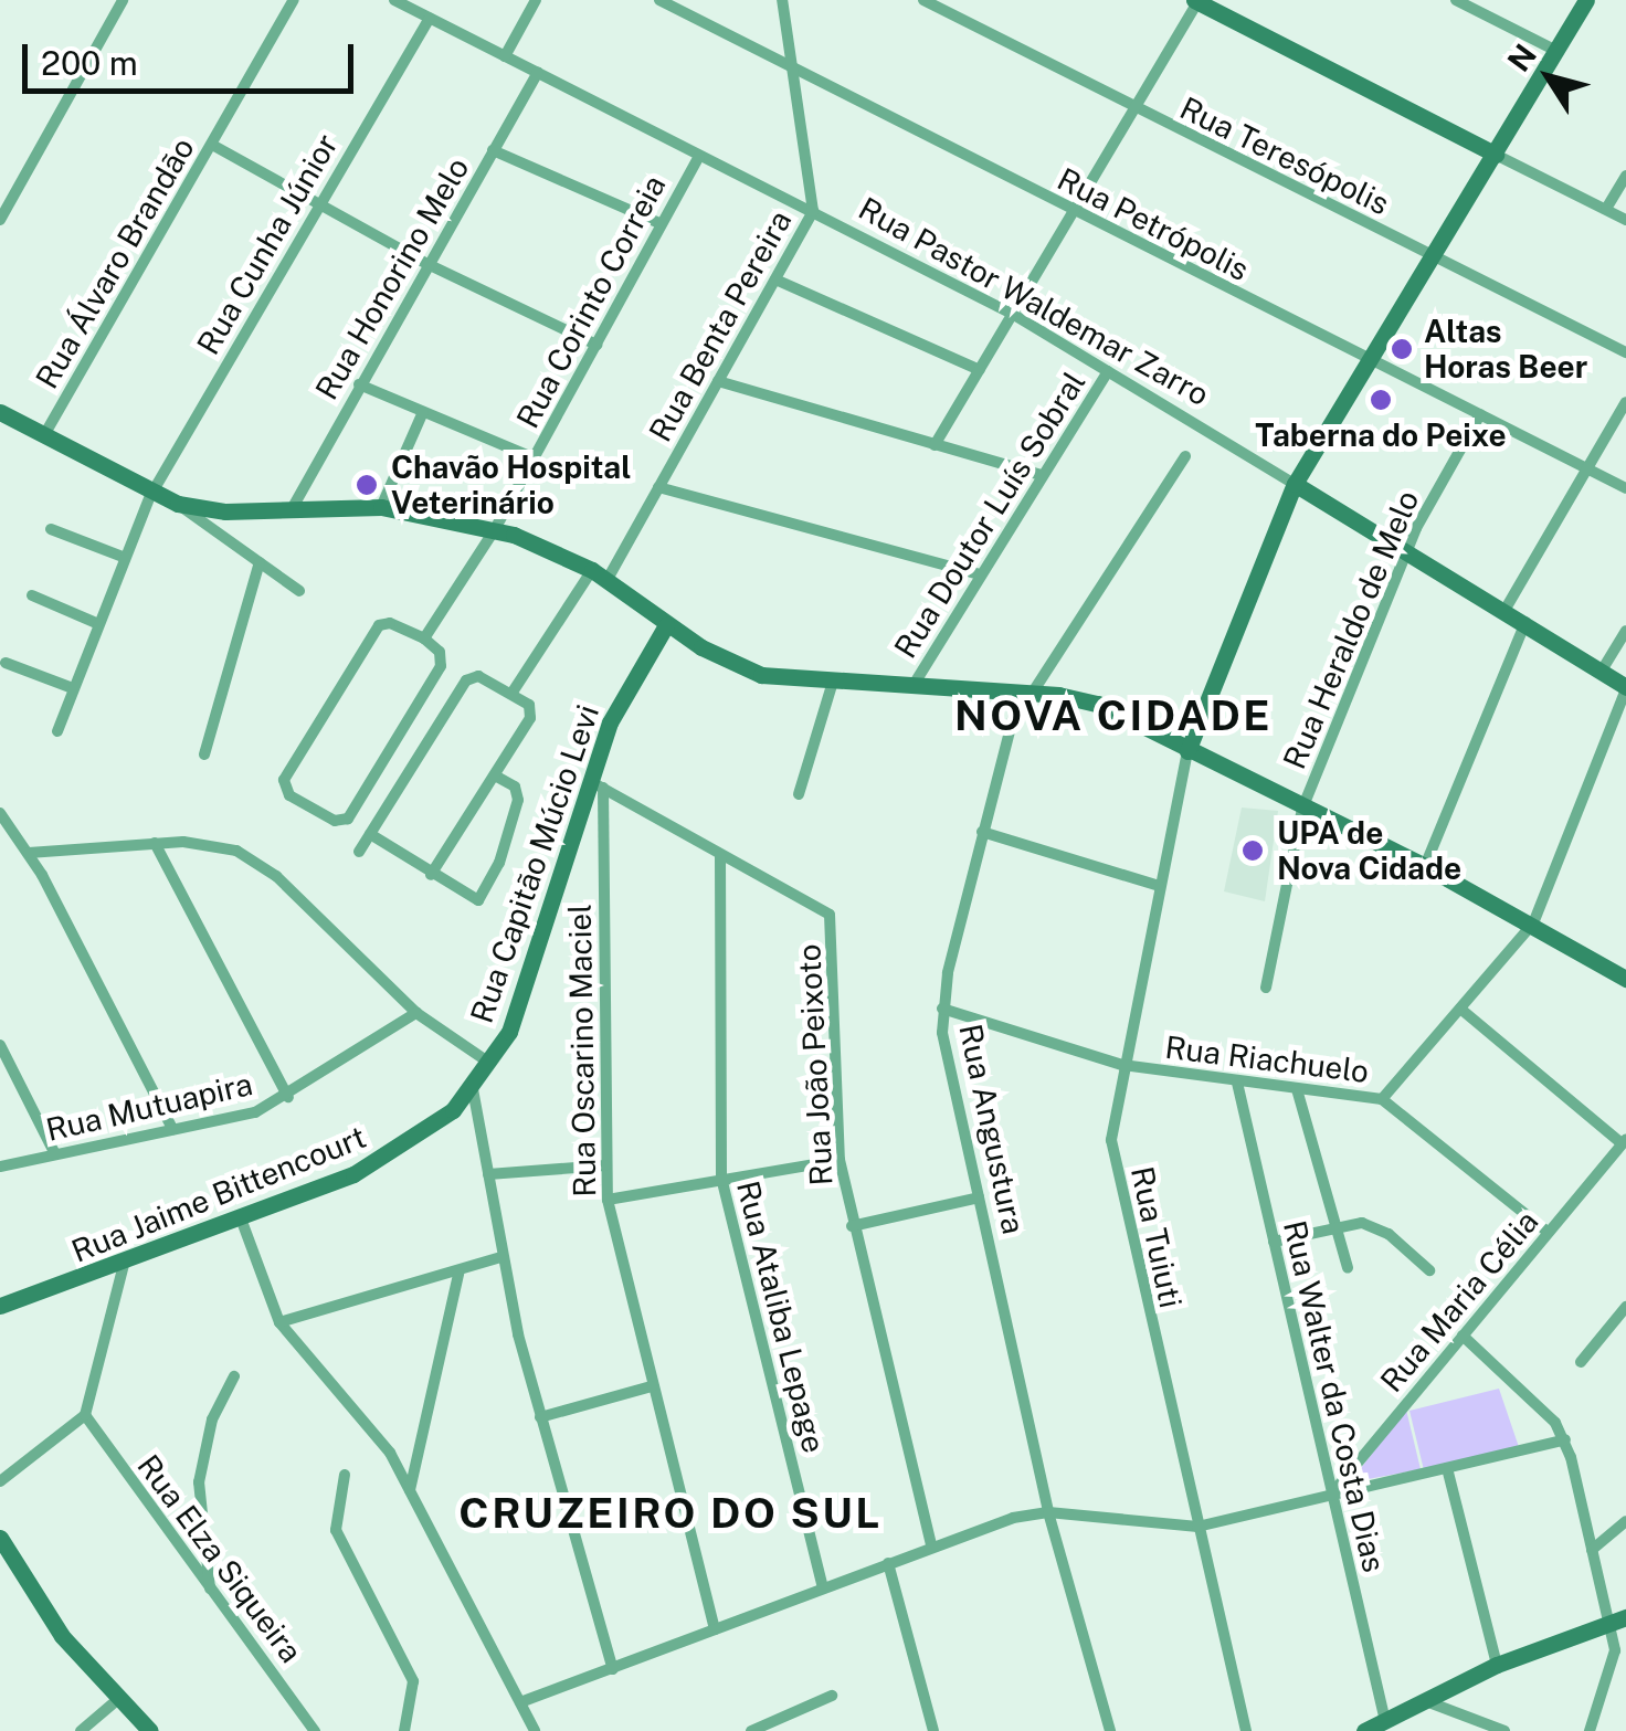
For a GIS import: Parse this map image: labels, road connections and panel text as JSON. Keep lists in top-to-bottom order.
{
  "streets": {
    "main road": ["Rua Pastor Waldemar Zarro", "Rua Capitão Múcio Levi", "Rua Jaime Bittencourt"],
    "street": [
      "Rua Teresópolis",
      "Rua Petrópolis",
      "Rua Cunha Júnior",
      "Rua Álvaro Brandão",
      "Rua Honorino Melo",
      "Rua Corinto Correia",
      "Rua Benta Pereira",
      "Rua Doutor Luís Sobral",
      "Rua Heraldo de Melo",
      "Rua Oscarino Maciel",
      "Rua Riachuelo",
      "Rua João Peixoto",
      "Rua Mutuapira",
      "Rua Angustura",
      "Rua Tuiuti",
      "Rua Maria Célia",
      "Rua Ataliba Lepage",
      "Rua Walter da Costa Dias",
      "Rua Elza Siqueira"
    ]
  },
  "crossings": [
    ["Rua Petrópolis", "Rua Heraldo de Melo"],
    ["Rua Cunha Júnior", "Rua Pastor Waldemar Zarro"],
    ["Rua Honorino Melo", "Rua Pastor Waldemar Zarro"],
    ["Rua Corinto Correia", "Rua Pastor Waldemar Zarro"],
    ["Rua Pastor Waldemar Zarro", "Rua Benta Pereira"],
    ["Rua Pastor Waldemar Zarro", "Rua Doutor Luís Sobral"],
    ["Rua Pastor Waldemar Zarro", "Rua Heraldo de Melo"],
    ["Rua Capitão Múcio Levi", "Rua Oscarino Maciel"],
    ["Rua Capitão Múcio Levi", "Rua João Peixoto"],
    ["Rua Capitão Múcio Levi", "Rua Jaime Bittencourt"],
    ["Rua Oscarino Maciel", "Rua João Peixoto"],
    ["Rua Riachuelo", "Rua Angustura"],
    ["Rua Riachuelo", "Rua Tuiuti"],
    ["Rua Riachuelo", "Rua Maria Célia"],
    ["Rua Riachuelo", "Rua Walter da Costa Dias"],
    ["Rua João Peixoto", "Rua Ataliba Lepage"],
    ["Rua Maria Célia", "Rua Walter da Costa Dias"]
  ],
  "districts": ["NOVA CIDADE", "CRUZEIRO DO SUL"],
  "places": [
    "Altas Horas Beer",
    "Taberna do Peixe",
    "Chavão Hospital Veterinário",
    "UPA de Nova Cidade"
  ],
  "scale_bar": "200 m",
  "north": "top left"
}
